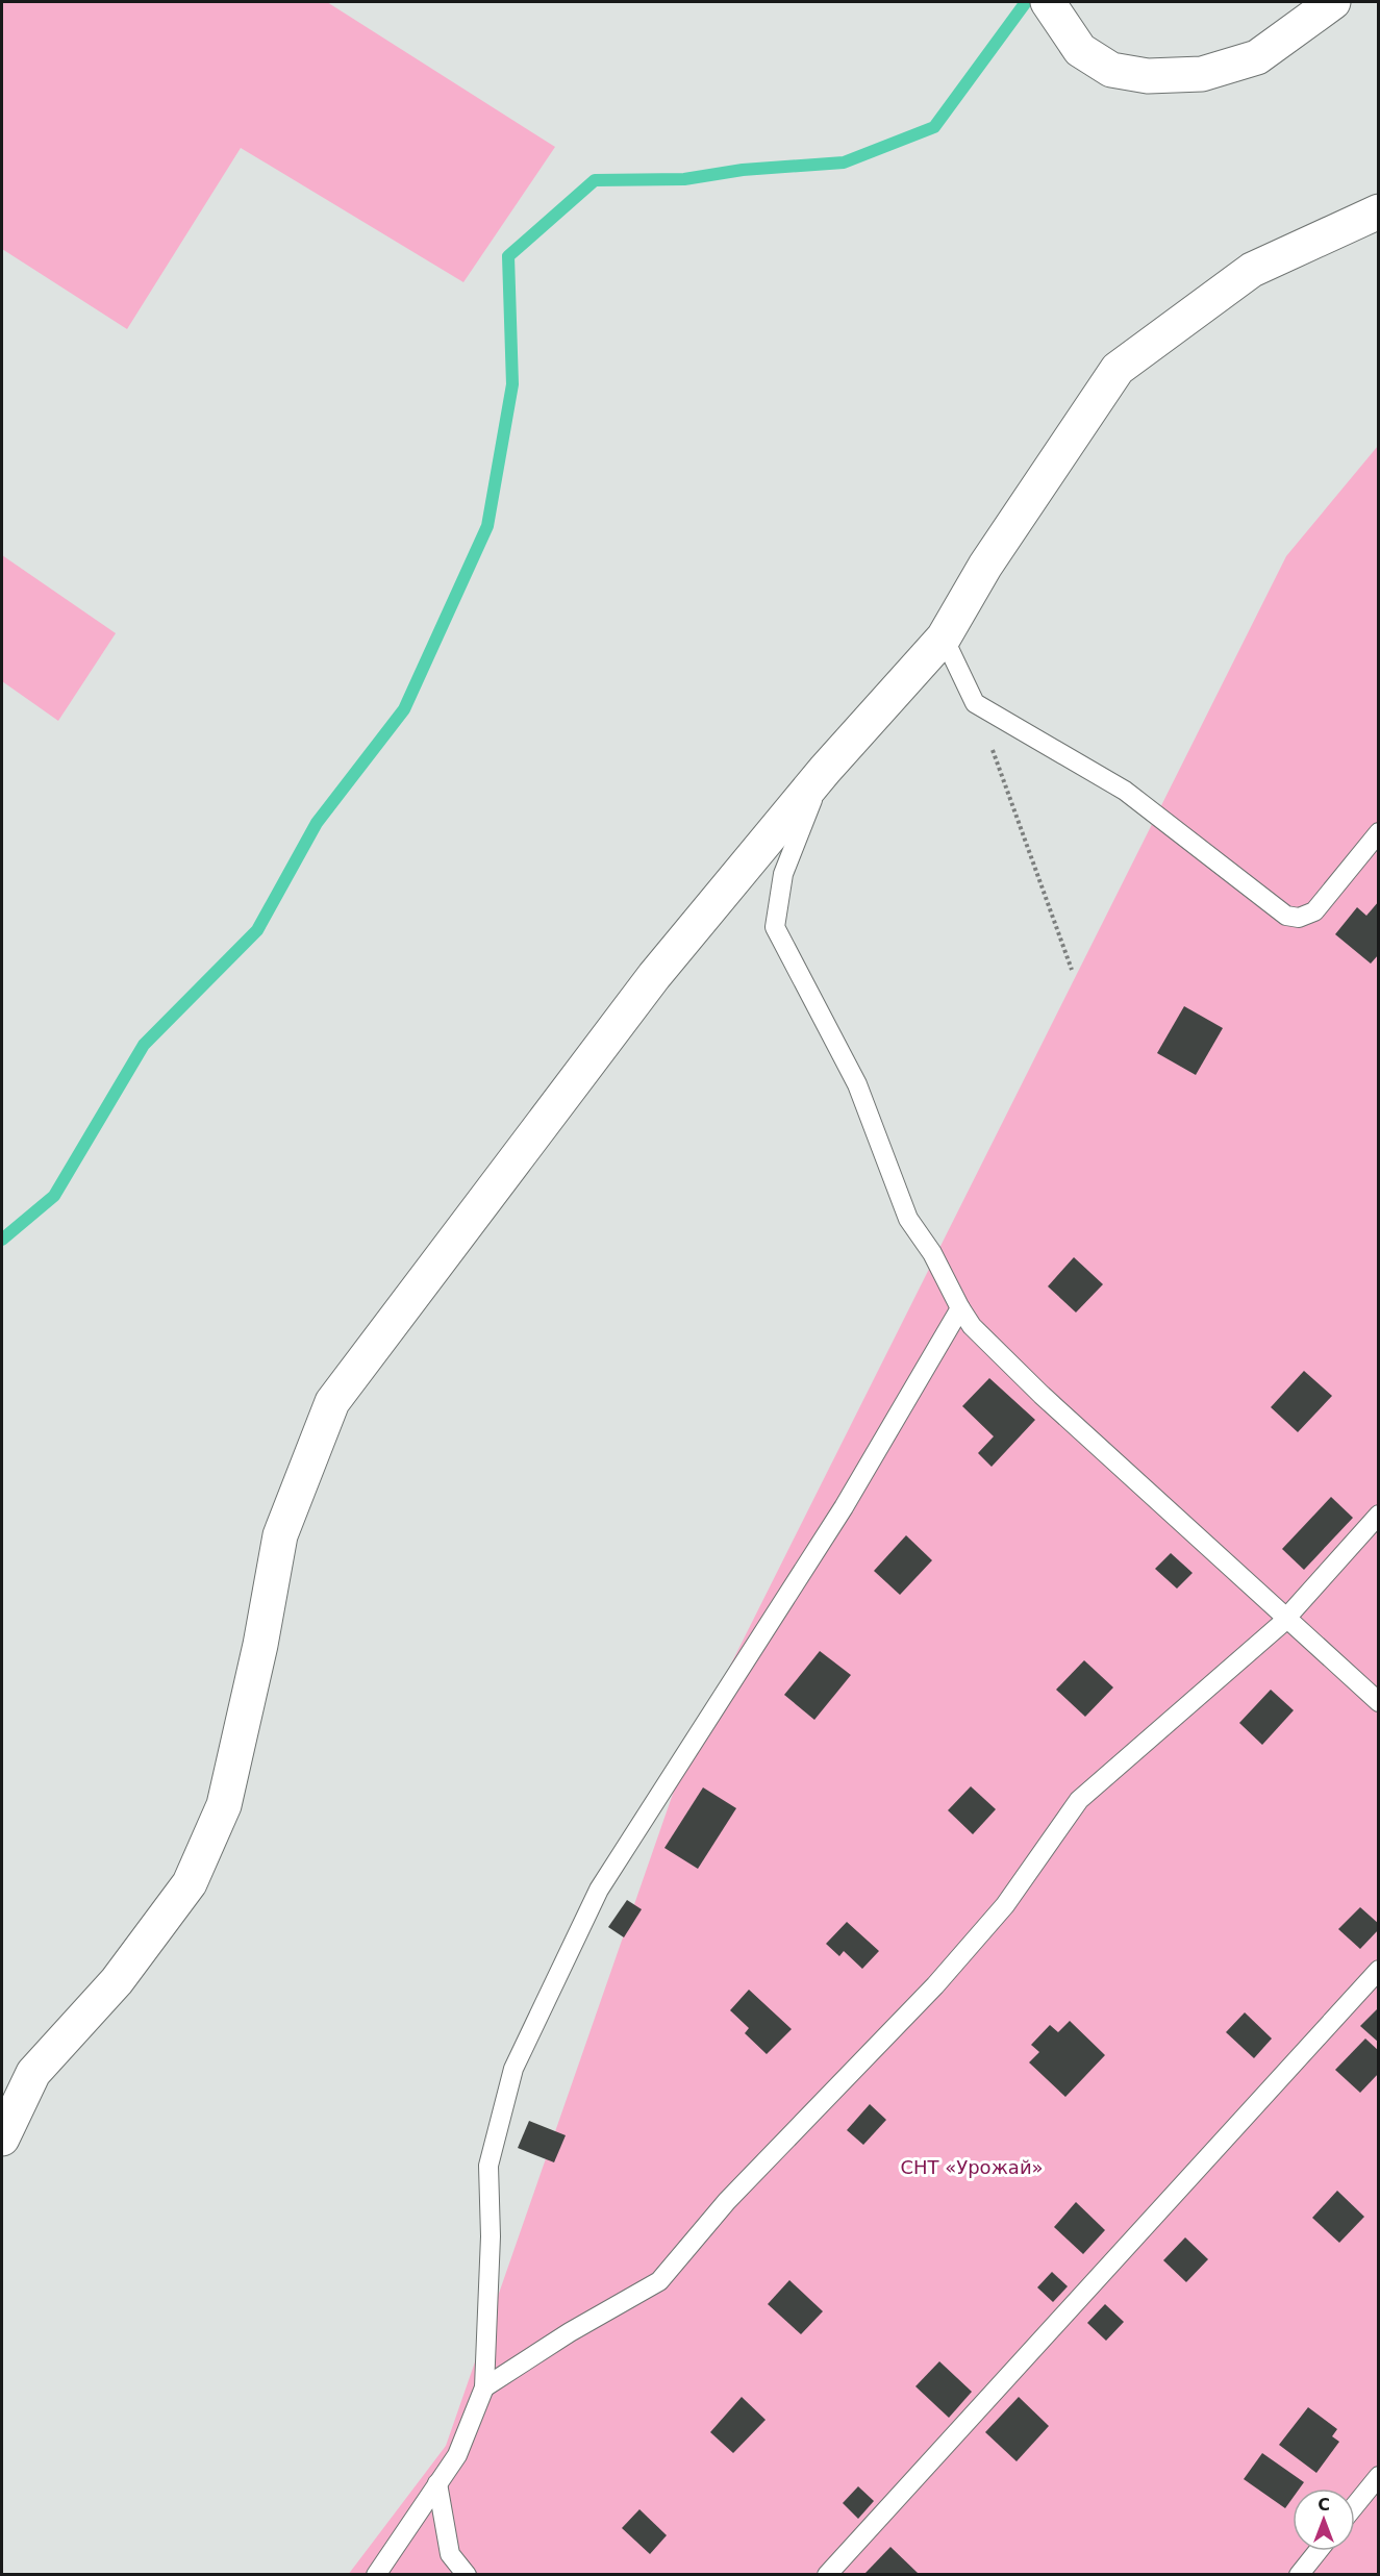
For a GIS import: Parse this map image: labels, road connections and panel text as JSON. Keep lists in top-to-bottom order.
{
  "parks": ["СНТ «Урожай»"],
  "north": "top"
}
